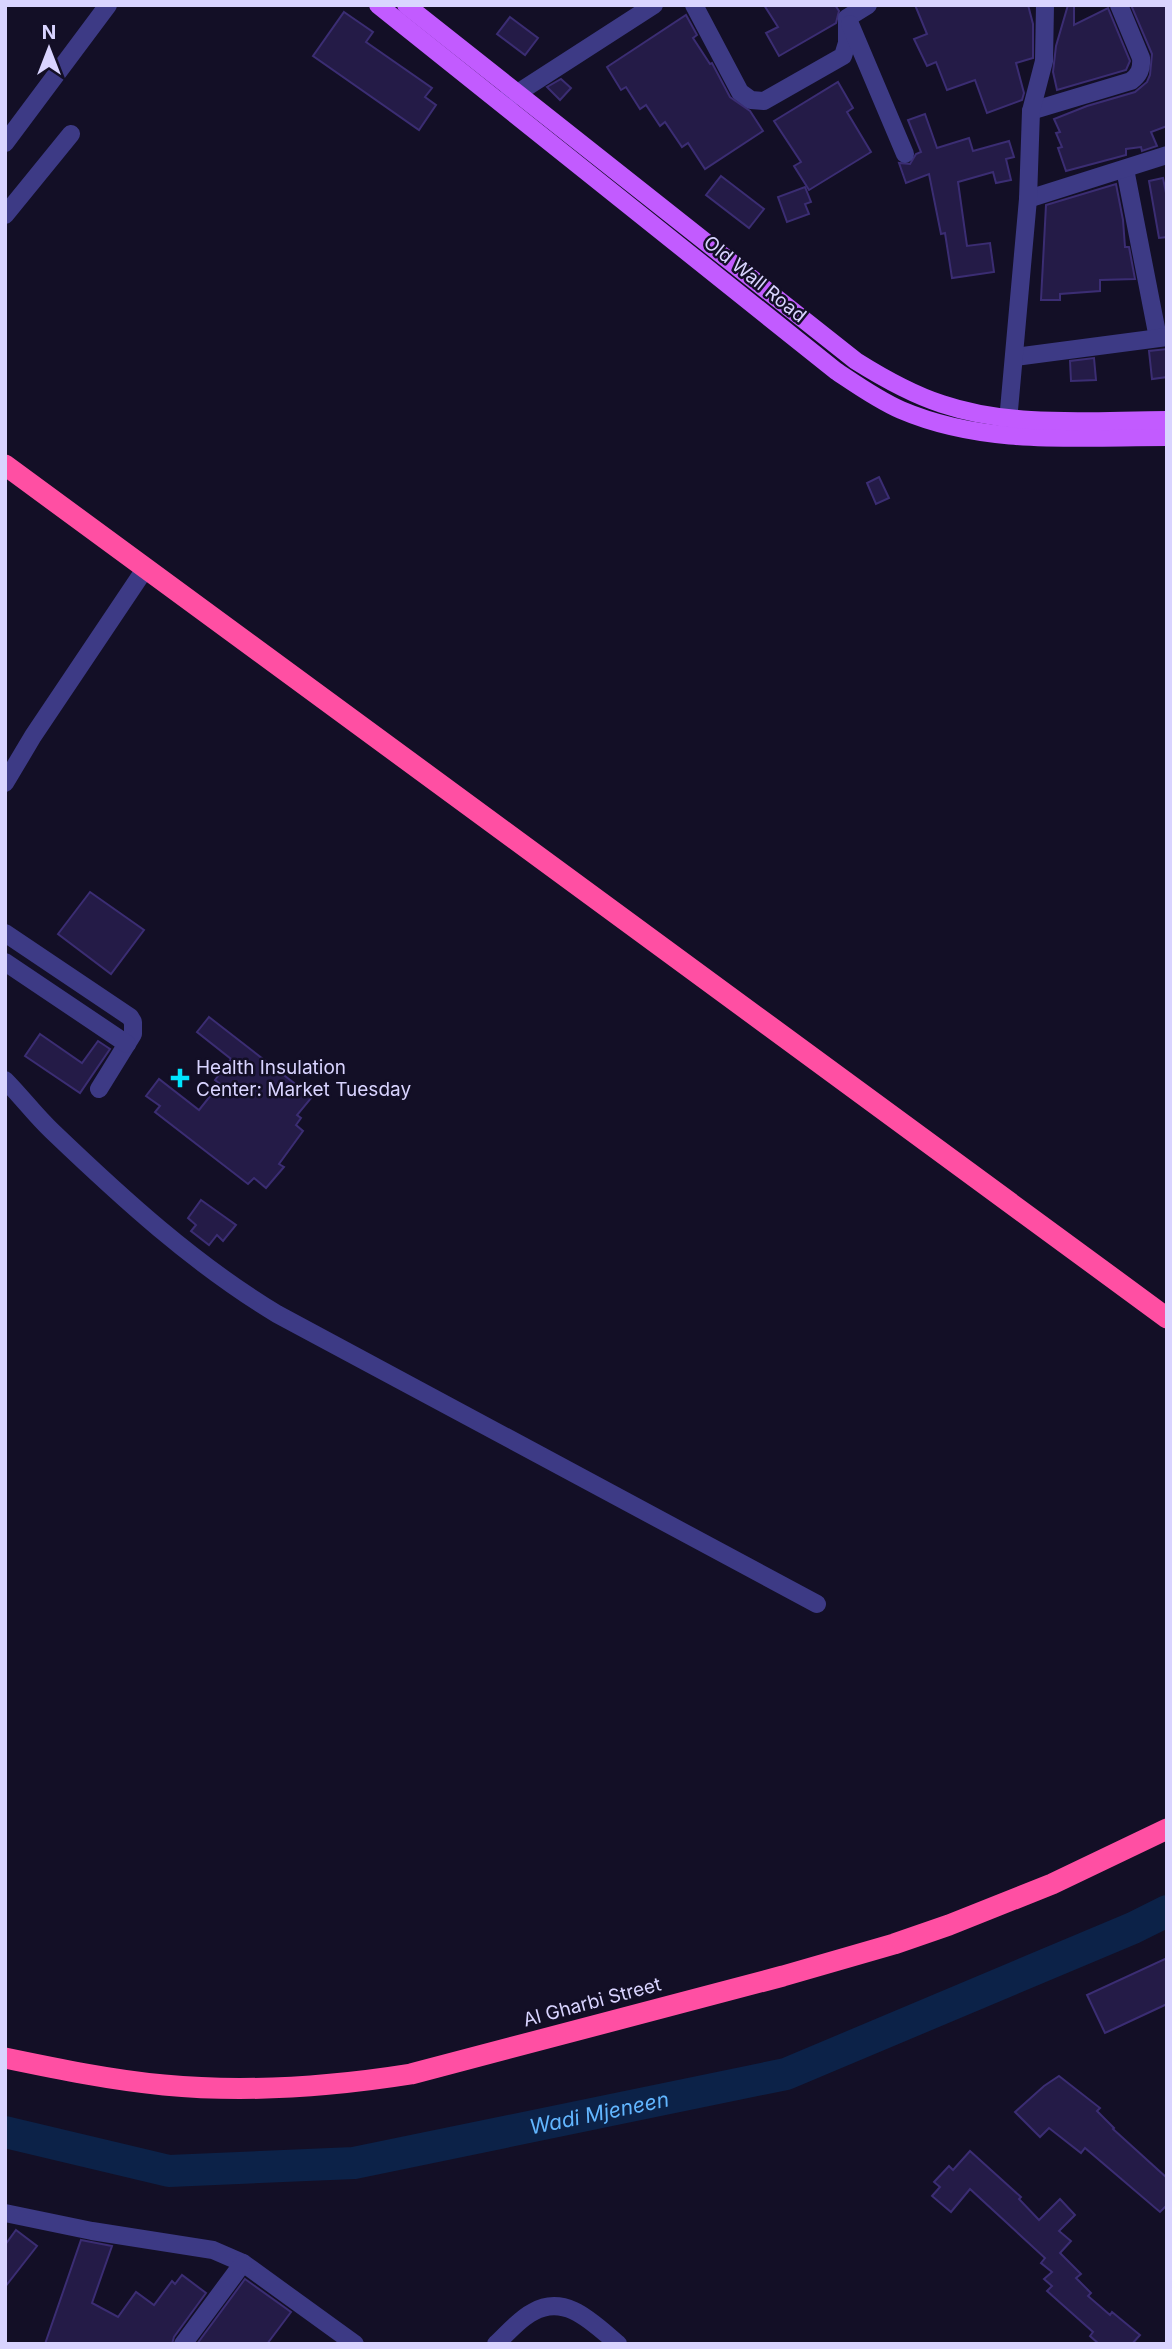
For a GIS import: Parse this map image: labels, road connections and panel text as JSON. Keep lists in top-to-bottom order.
{
  "streets": {
    "highway": ["Al Gharbi Street"],
    "main road": ["Old Wall Road"]
  },
  "water": ["Wadi Mjeneen"],
  "places": {
    "health": ["Health Insulation Center: Market Tuesday"]
  },
  "north": "top"
}
